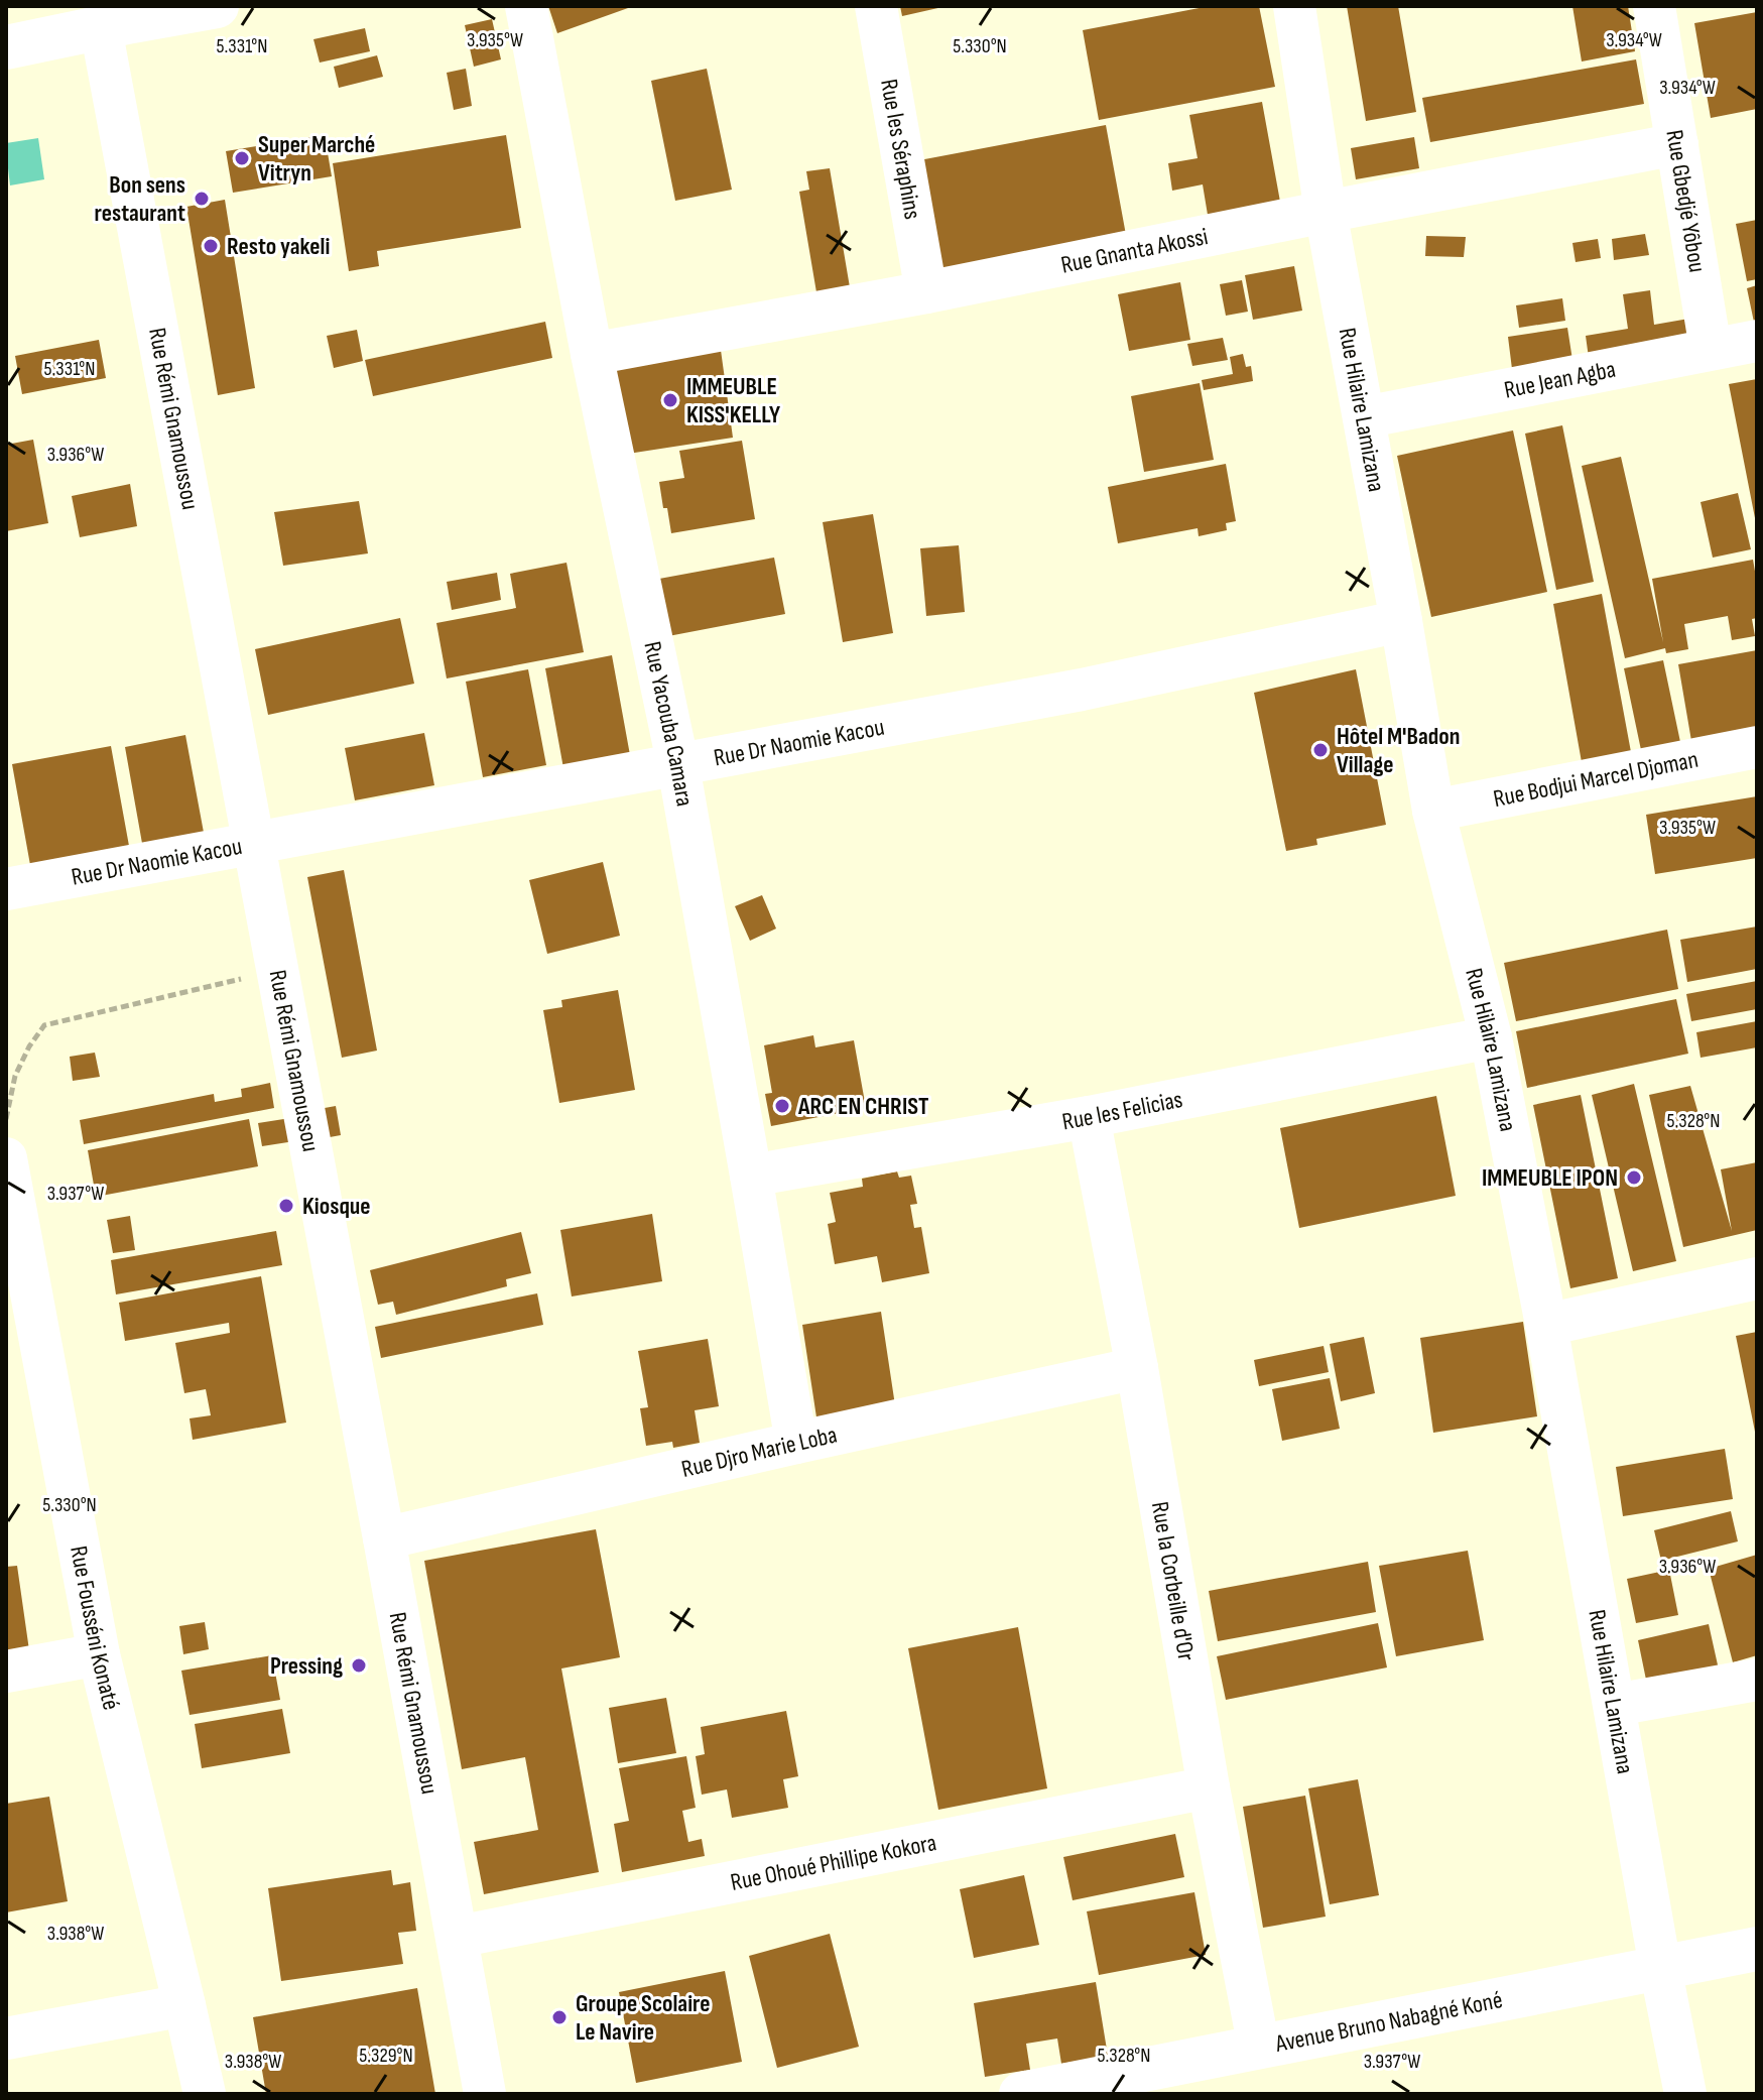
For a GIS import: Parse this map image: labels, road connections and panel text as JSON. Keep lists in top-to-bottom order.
{
  "streets": {
    "street": [
      "Rue les Séraphins",
      "Rue Gbedjé Yôbou",
      "Rue Gnanta Akossi",
      "Rue Jean Agba",
      "Rue Hilaire Lamizana",
      "Rue Rémi Gnamoussou",
      "Rue Yacouba Camara",
      "Rue Dr Naomie Kacou",
      "Rue Bodjui Marcel Djoman",
      "Rue les Felicias",
      "Rue Djro Marie Loba",
      "Rue la Corbeille d'Or",
      "Rue Fousséni Konaté",
      "Rue Ohoué Phillipe Kokora",
      "Avenue Bruno Nabagné Koné"
    ]
  },
  "crossings": [
    ["Rue les Séraphins", "Rue Gnanta Akossi"],
    ["Rue Gbedjé Yôbou", "Rue Gnanta Akossi"],
    ["Rue Gbedjé Yôbou", "Rue Jean Agba"],
    ["Rue Gnanta Akossi", "Rue Hilaire Lamizana"],
    ["Rue Gnanta Akossi", "Rue Yacouba Camara"],
    ["Rue Jean Agba", "Rue Hilaire Lamizana"],
    ["Rue Hilaire Lamizana", "Rue Dr Naomie Kacou"],
    ["Rue Hilaire Lamizana", "Rue Bodjui Marcel Djoman"],
    ["Rue Hilaire Lamizana", "Rue les Felicias"],
    ["Rue Hilaire Lamizana", "Avenue Bruno Nabagné Koné"],
    ["Rue Rémi Gnamoussou", "Rue Dr Naomie Kacou"],
    ["Rue Rémi Gnamoussou", "Rue Djro Marie Loba"],
    ["Rue Rémi Gnamoussou", "Rue Ohoué Phillipe Kokora"],
    ["Rue Yacouba Camara", "Rue Dr Naomie Kacou"],
    ["Rue Yacouba Camara", "Rue les Felicias"],
    ["Rue Yacouba Camara", "Rue Djro Marie Loba"],
    ["Rue les Felicias", "Rue la Corbeille d'Or"],
    ["Rue Djro Marie Loba", "Rue la Corbeille d'Or"],
    ["Rue la Corbeille d'Or", "Rue Ohoué Phillipe Kokora"],
    ["Rue la Corbeille d'Or", "Avenue Bruno Nabagné Koné"]
  ],
  "places": [
    "Super Marché Vitryn",
    "Bon sens restaurant",
    "Resto yakeli",
    "IMMEUBLE KISS'KELLY",
    "Hôtel M'Badon Village",
    "ARC EN CHRIST",
    "IMMEUBLE IPON",
    "Kiosque",
    "Pressing",
    "Groupe Scolaire Le Navire"
  ],
  "coordinates": [
    "3.935°W",
    "3.934°W",
    "5.330°N",
    "5.331°N",
    "3.936°W",
    "5.328°N",
    "3.937°W",
    "3.938°W",
    "5.329°N"
  ]
}
